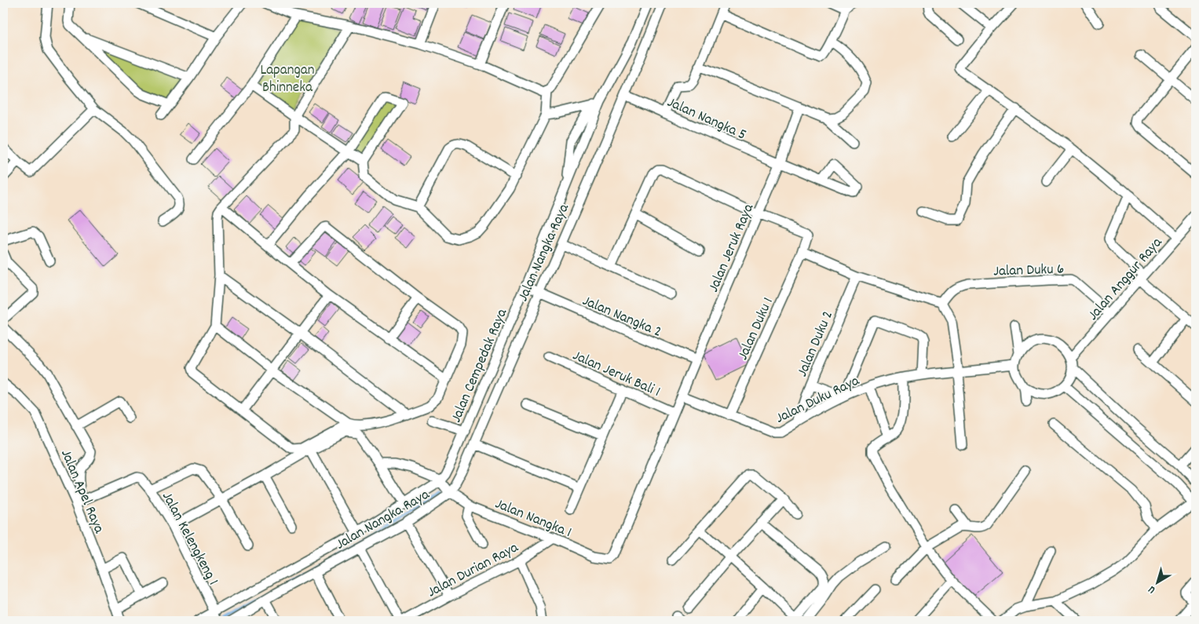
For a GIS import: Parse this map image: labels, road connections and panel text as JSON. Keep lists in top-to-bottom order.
{
  "streets": {
    "street": [
      "Jalan Nangka 5",
      "Jalan Jeruk Raya",
      "Jalan Nangka Raya",
      "Jalan Duku 6",
      "Jalan Anggur Raya",
      "Jalan Nangka 2",
      "Jalan Duku 1",
      "Jalan Duku 2",
      "Jalan Cempedak Raya",
      "Jalan Jeruk Bali 1",
      "Jalan Duku Raya",
      "Jalan Apel Raya",
      "Jalan Nangka 1",
      "Jalan Kelengkeng 1",
      "Jalan Durian Raya"
    ]
  },
  "crossings": [
    ["Jalan Nangka 5", "Jalan Jeruk Raya"],
    ["Jalan Nangka 5", "Jalan Nangka Raya"],
    ["Jalan Jeruk Raya", "Jalan Nangka 2"],
    ["Jalan Jeruk Raya", "Jalan Duku 1"],
    ["Jalan Jeruk Raya", "Jalan Jeruk Bali 1"],
    ["Jalan Jeruk Raya", "Jalan Duku Raya"],
    ["Jalan Jeruk Raya", "Jalan Nangka 1"],
    ["Jalan Nangka Raya", "Jalan Nangka 2"],
    ["Jalan Nangka Raya", "Jalan Nangka 1"],
    ["Jalan Duku 6", "Jalan Anggur Raya"],
    ["Jalan Anggur Raya", "Jalan Duku Raya"],
    ["Jalan Nangka 2", "Jalan Cempedak Raya"],
    ["Jalan Duku 1", "Jalan Duku Raya"],
    ["Jalan Duku 2", "Jalan Duku Raya"],
    ["Jalan Cempedak Raya", "Jalan Nangka 1"],
    ["Jalan Cempedak Raya", "Jalan Kelengkeng 1"],
    ["Jalan Apel Raya", "Jalan Kelengkeng 1"],
    ["Jalan Nangka 1", "Jalan Durian Raya"]
  ],
  "parks": ["Lapangan Bhinneka"],
  "north": "bottom left"
}
